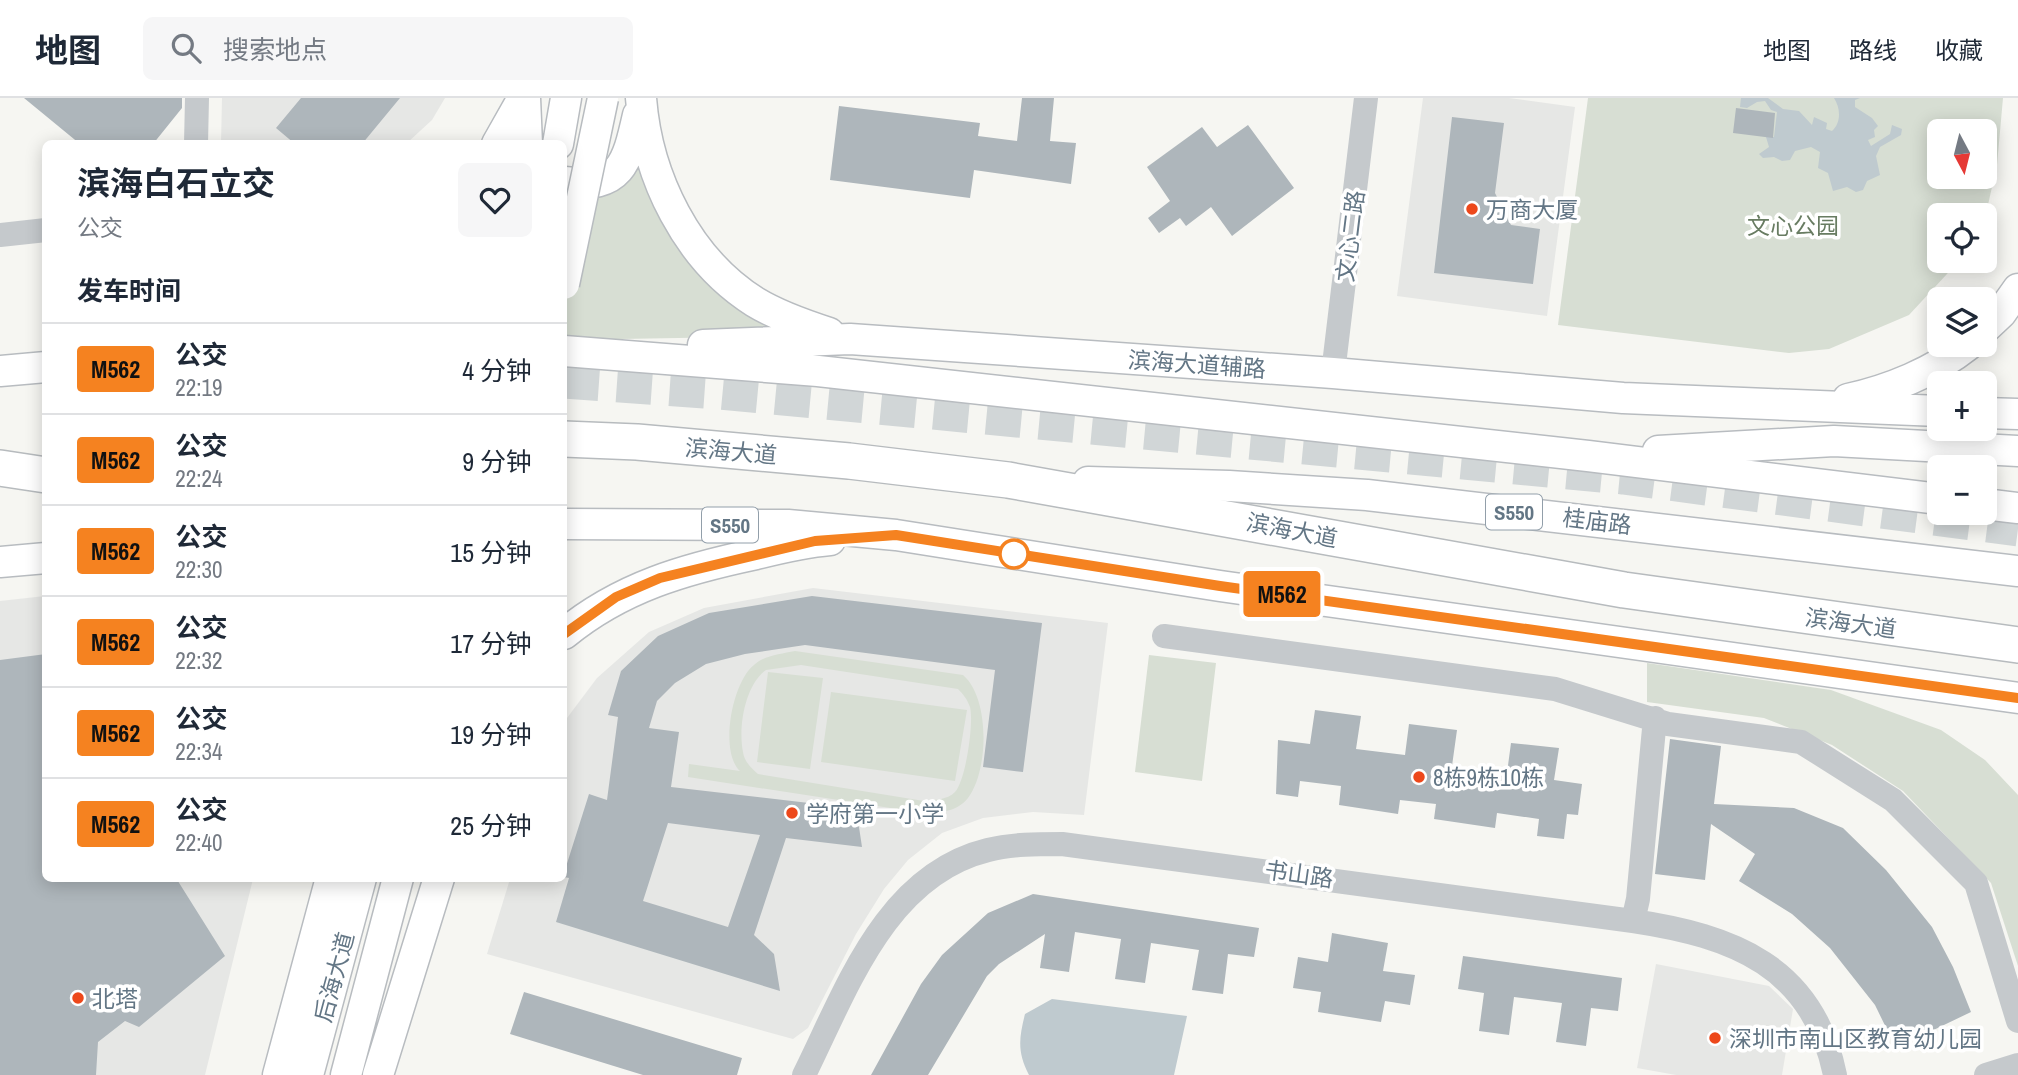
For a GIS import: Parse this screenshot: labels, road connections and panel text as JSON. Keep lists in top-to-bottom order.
{
  "streets": {
    "highway": ["滨海大道", "S550"],
    "main road": ["滨海大道辅路", "桂庙路", "后海大道"],
    "street": ["文心二路", "书山路"]
  },
  "crossings": [
    ["文心二路", "滨海大道辅路"],
    ["滨海大道", "桂庙路"]
  ],
  "parks": ["文心公园"],
  "places": [
    "万商大厦",
    "8栋9栋10栋",
    "学府第一小学",
    "北塔",
    "深圳市南山区教育幼儿园"
  ],
  "lines": ["bus line M562"],
  "north": "bottom",
  "page": {
    "header": "地图",
    "search": "搜索地点",
    "nav": ["地图", "路线", "收藏"],
    "on_map": "M562",
    "map_buttons": ["+", "−"],
    "heading": [
      ["滨海白石立交", "公交"],
      "发车时间"
    ],
    "list": [
      {
        "mark": "M562",
        "name": "公交",
        "note": "22:19",
        "value": "4 分钟"
      },
      {
        "mark": "M562",
        "name": "公交",
        "note": "22:24",
        "value": "9 分钟"
      },
      {
        "mark": "M562",
        "name": "公交",
        "note": "22:30",
        "value": "15 分钟"
      },
      {
        "mark": "M562",
        "name": "公交",
        "note": "22:32",
        "value": "17 分钟"
      },
      {
        "mark": "M562",
        "name": "公交",
        "note": "22:34",
        "value": "19 分钟"
      },
      {
        "mark": "M562",
        "name": "公交",
        "note": "22:40",
        "value": "25 分钟"
      }
    ]
  }
}
